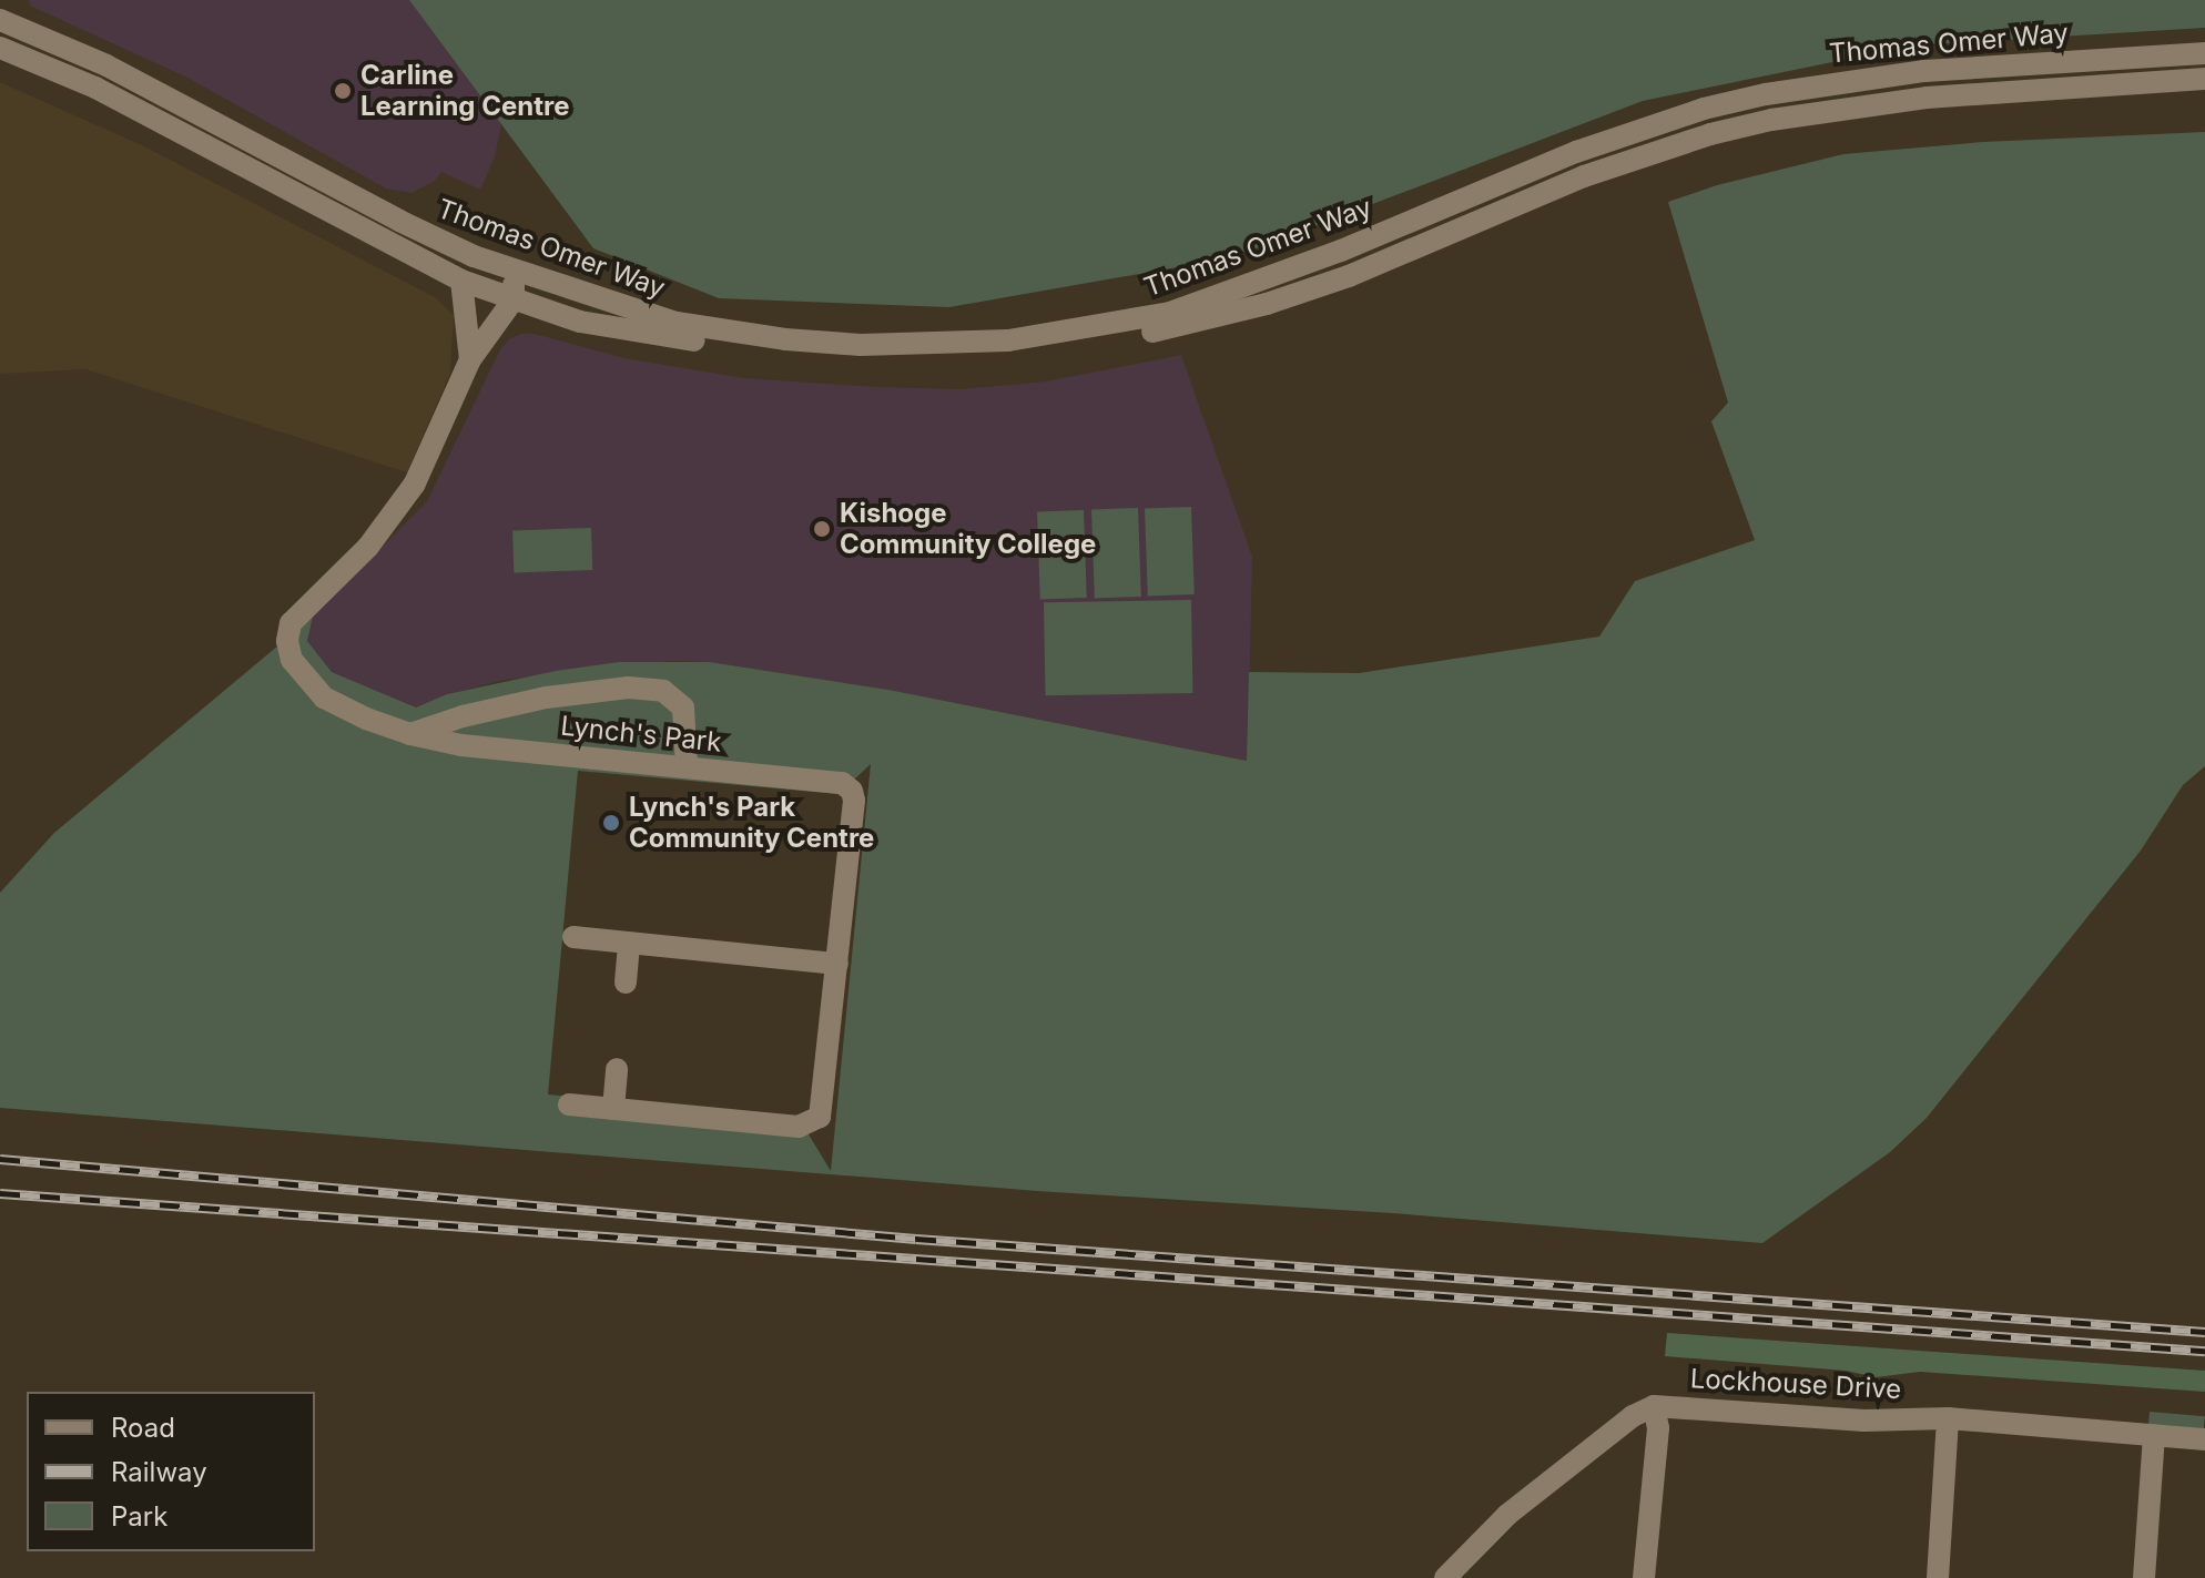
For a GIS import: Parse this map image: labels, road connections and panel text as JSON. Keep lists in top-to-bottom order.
{
  "streets": {
    "street": ["Thomas Omer Way", "Lynch's Park", "Lockhouse Drive"]
  },
  "places": ["Carline Learning Centre", "Kishoge Community College", "Lynch's Park Community Centre"],
  "legend": ["Road", "Railway", "Park"]
}
